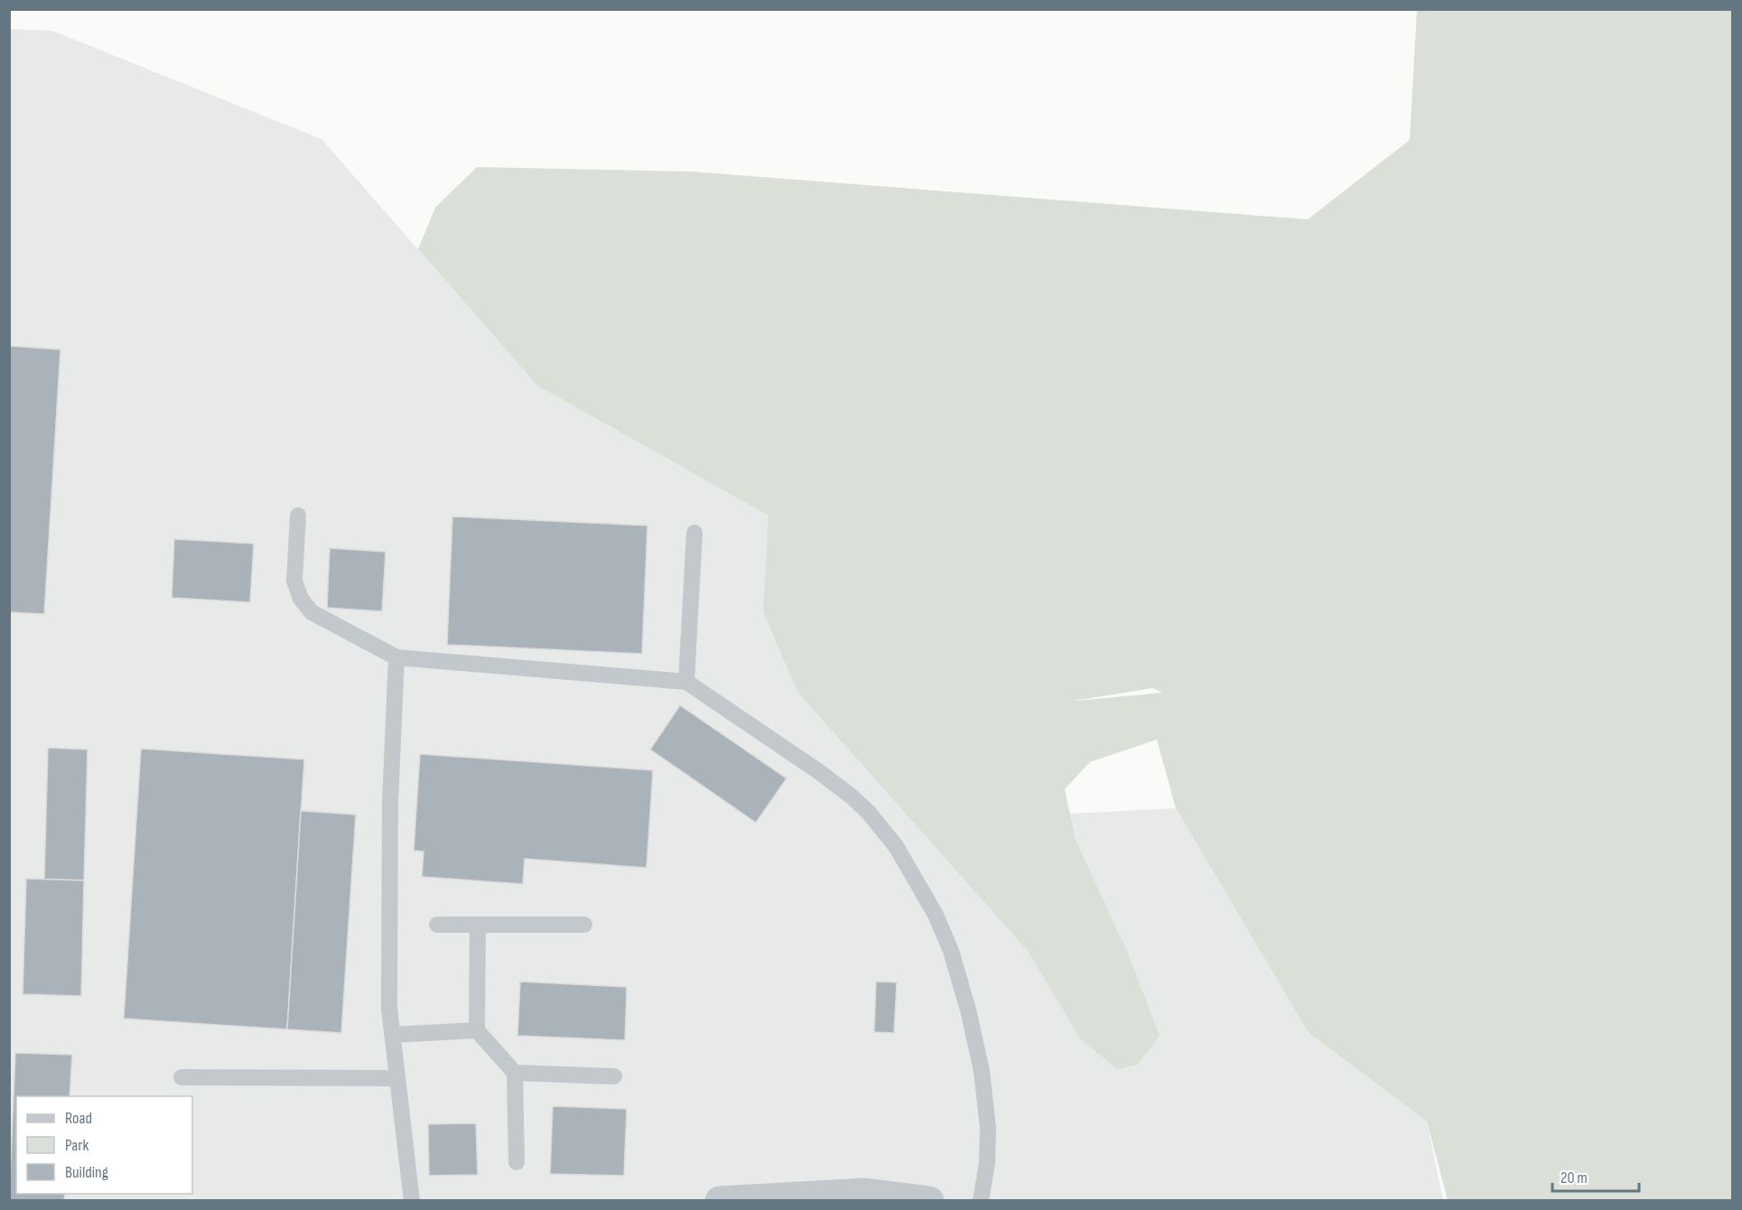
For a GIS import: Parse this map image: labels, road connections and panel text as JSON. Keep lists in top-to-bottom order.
{
  "legend": ["Road", "Park", "Building"],
  "scale_bar": "20 m"
}
